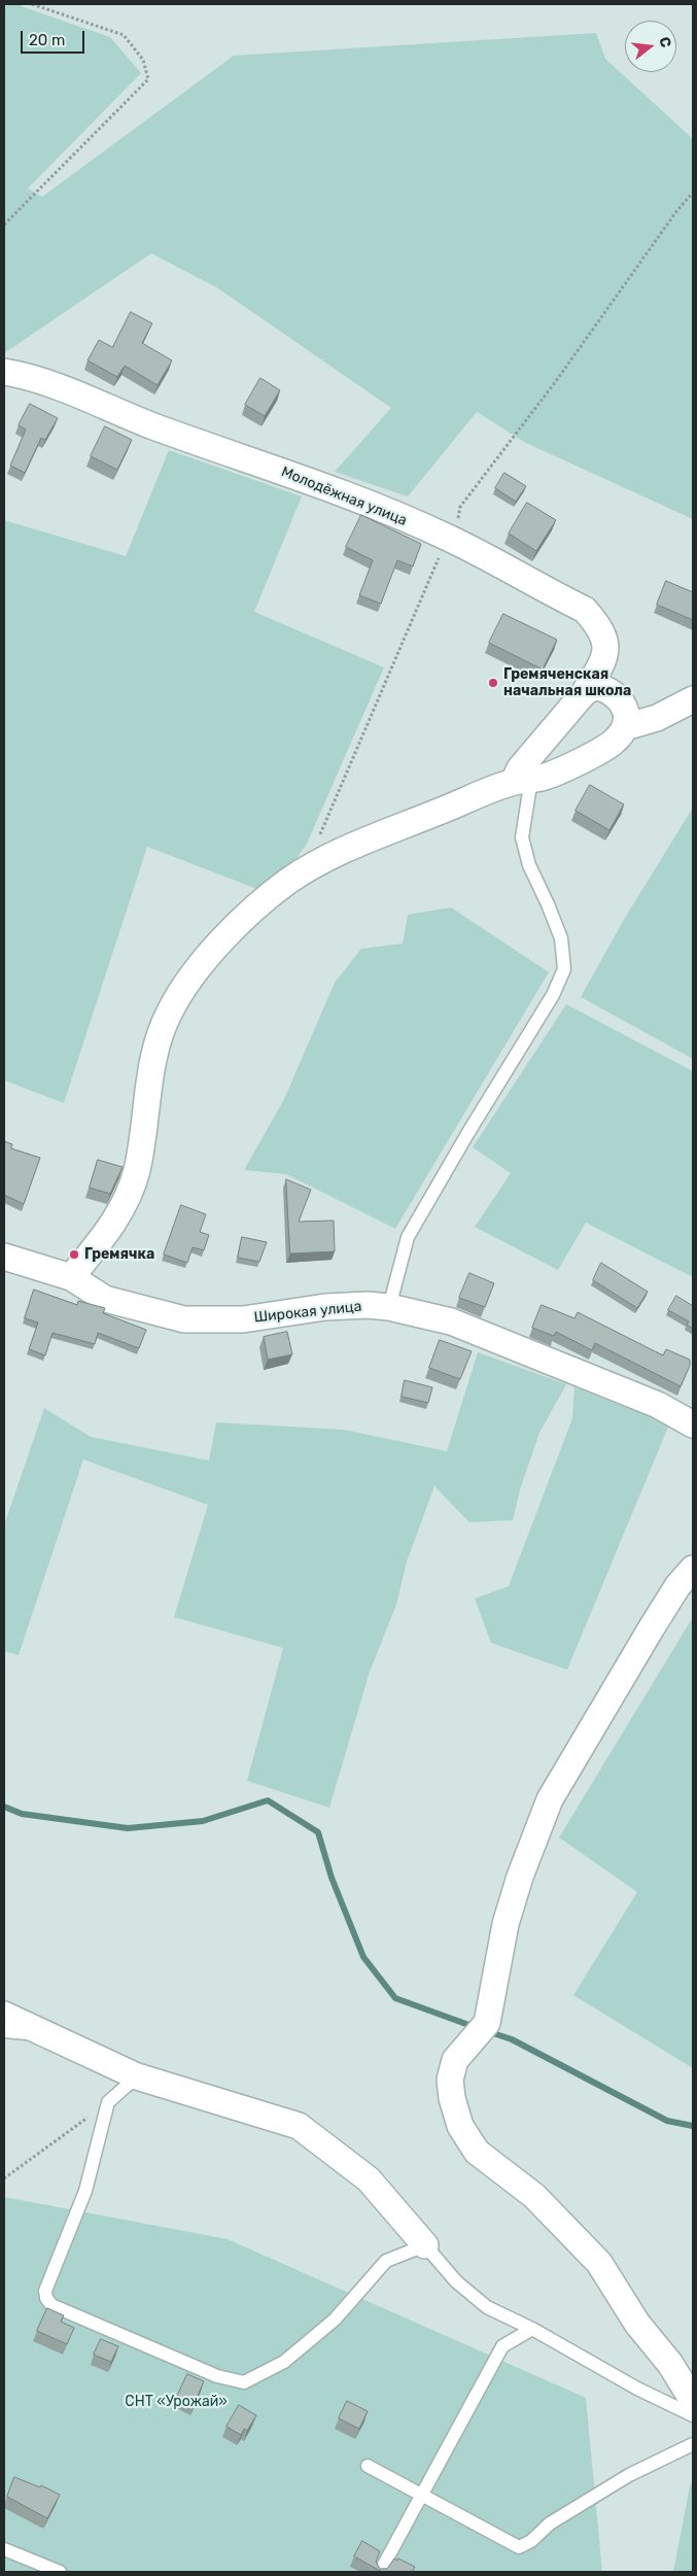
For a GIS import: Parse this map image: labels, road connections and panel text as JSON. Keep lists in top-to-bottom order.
{
  "streets": {
    "street": ["Молодёжная улица", "Широкая улица"]
  },
  "parks": ["СНТ «Урожай»"],
  "places": ["Гремяченская начальная школа", "Гремячка"],
  "scale_bar": "20 m",
  "north": "right"
}
